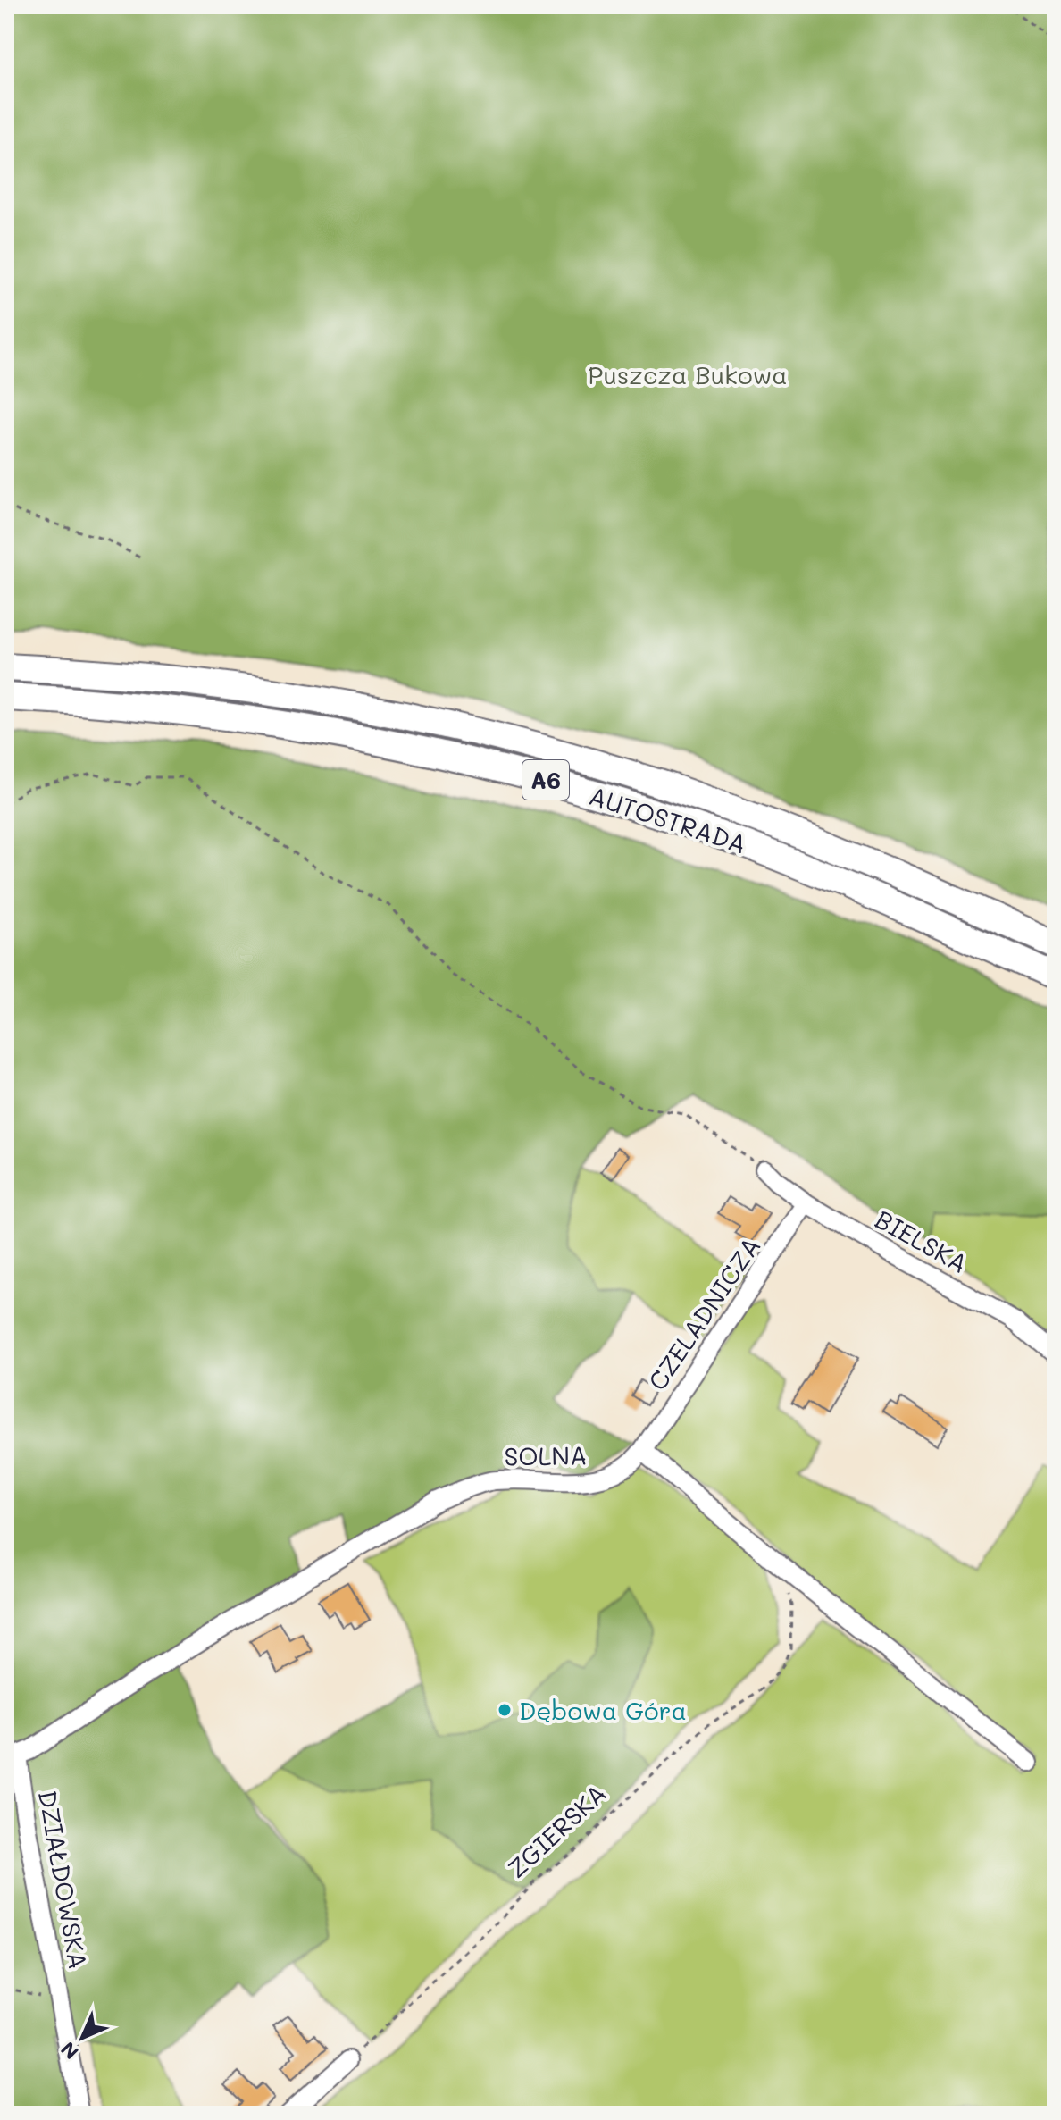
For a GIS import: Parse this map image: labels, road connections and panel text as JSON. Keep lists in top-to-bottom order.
{
  "streets": {
    "highway": ["A6", "AUTOSTRADA"],
    "street": [
      "BIELSKA",
      "CZELADNICZA",
      "SOLNA",
      "DZIAŁDOWSKA"
    ],
    "path": ["ZGIERSKA"]
  },
  "crossings": [
    ["BIELSKA", "CZELADNICZA"],
    ["CZELADNICZA", "SOLNA"],
    ["SOLNA", "DZIAŁDOWSKA"]
  ],
  "parks": ["Puszcza Bukowa"],
  "places": ["Dębowa Góra"],
  "north": "bottom left"
}
